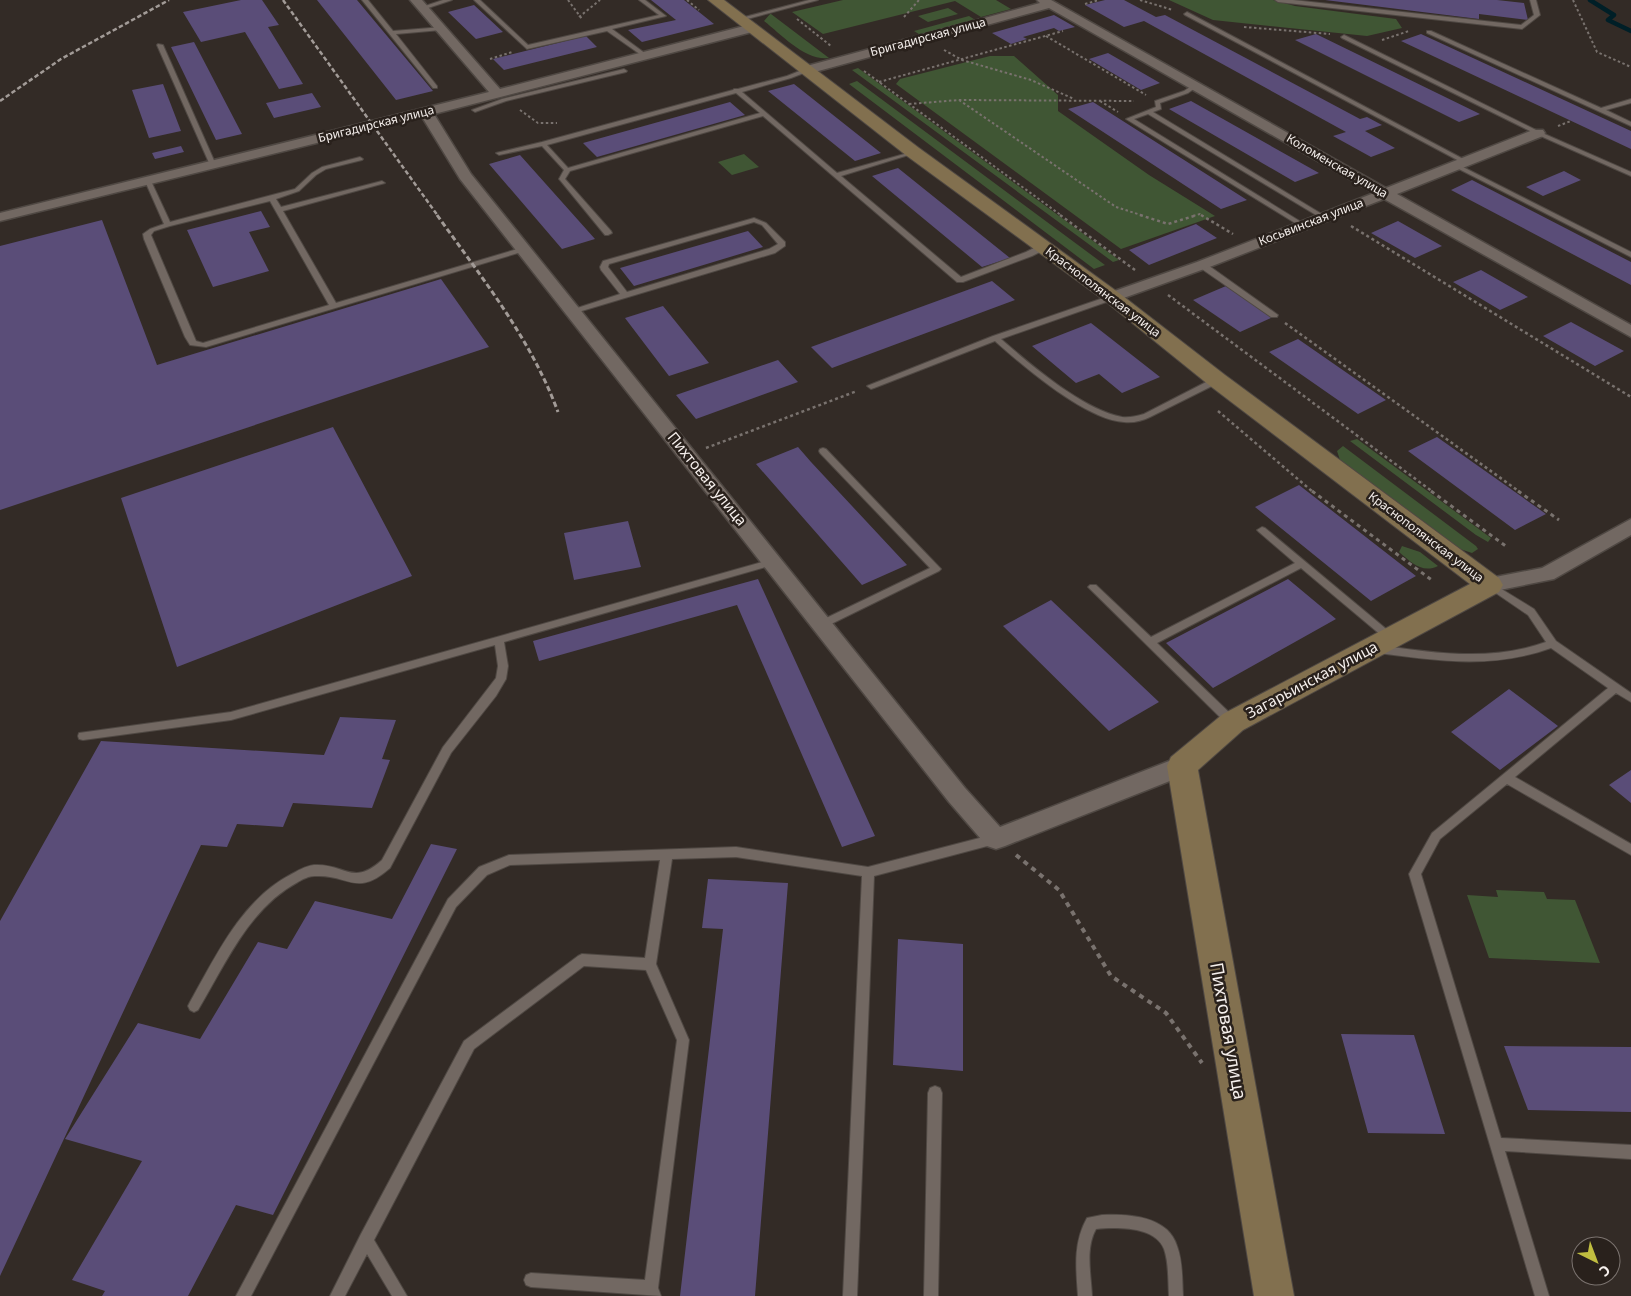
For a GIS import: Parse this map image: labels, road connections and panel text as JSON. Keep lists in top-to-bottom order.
{
  "streets": {
    "main road": ["Краснополянская улица", "Пихтовая улица", "Загарьинская улица"],
    "street": ["Бригадирская улица", "Коломенская улица", "Косьвинская улица"]
  },
  "crossings": [
    ["Бригадирская улица", "Коломенская улица"],
    ["Бригадирская улица", "Краснополянская улица"],
    ["Бригадирская улица", "Пихтовая улица"],
    ["Коломенская улица", "Косьвинская улица"],
    ["Косьвинская улица", "Краснополянская улица"],
    ["Краснополянская улица", "Загарьинская улица"],
    ["Пихтовая улица", "Загарьинская улица"]
  ],
  "north": "bottom right"
}
